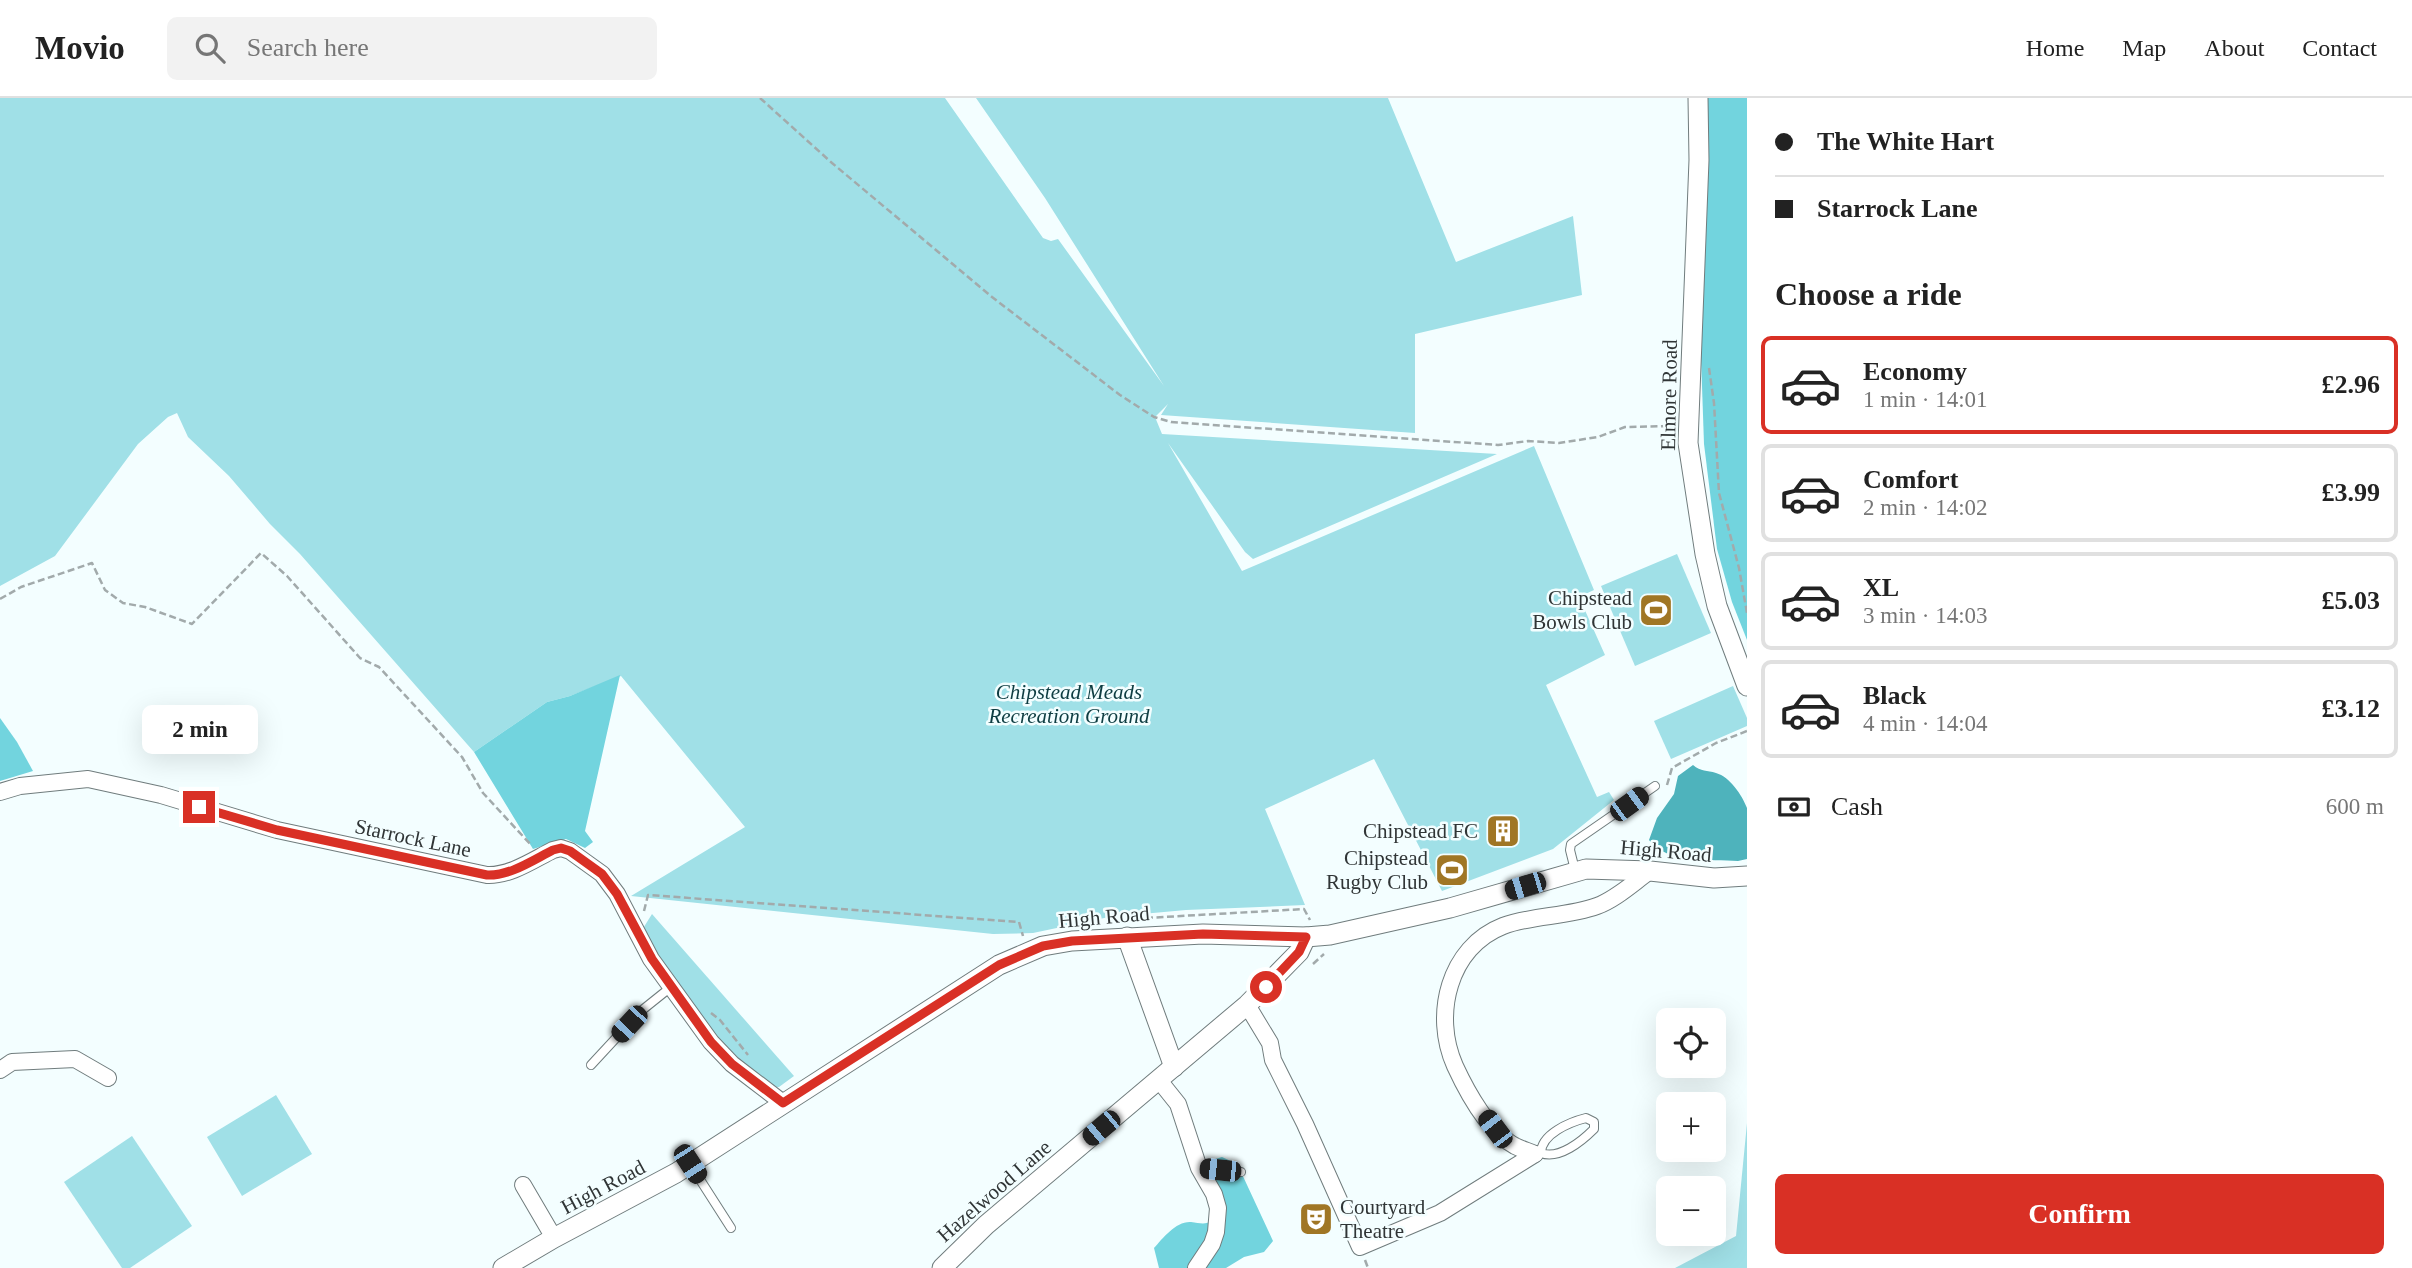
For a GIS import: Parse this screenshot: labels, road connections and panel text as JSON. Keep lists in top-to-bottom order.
{
  "streets": {
    "street": [
      "Elmore Road",
      "Starrock Lane",
      "High Road",
      "Hazelwood Lane"
    ]
  },
  "crossings": [
    ["Starrock Lane", "High Road"],
    ["High Road", "Hazelwood Lane"]
  ],
  "parks": ["Chipstead Meads Recreation Ground"],
  "places": {
    "sports": ["Chipstead Bowls Club", "Chipstead Rugby Club"],
    "building": ["Chipstead FC"],
    "theatre": ["Courtyard Theatre"]
  },
  "page": {
    "header": "Movio",
    "search": "Search here",
    "nav": [
      "Home",
      "Map",
      "About",
      "Contact"
    ],
    "banner": ["The White Hart", "Starrock Lane"],
    "heading": "Choose a ride",
    "list": [
      {
        "name": "Economy",
        "note": "1 min · 14:01",
        "value": "£2.96"
      },
      {
        "name": "Comfort",
        "note": "2 min · 14:02",
        "value": "£3.99"
      },
      {
        "name": "XL",
        "note": "3 min · 14:03",
        "value": "£5.03"
      },
      {
        "name": "Black",
        "note": "4 min · 14:04",
        "value": "£3.12"
      }
    ],
    "bubble": "2 min",
    "pay": ["Cash", "600 m"],
    "map_buttons": ["+", "−"],
    "buttons": "Confirm"
  }
}
